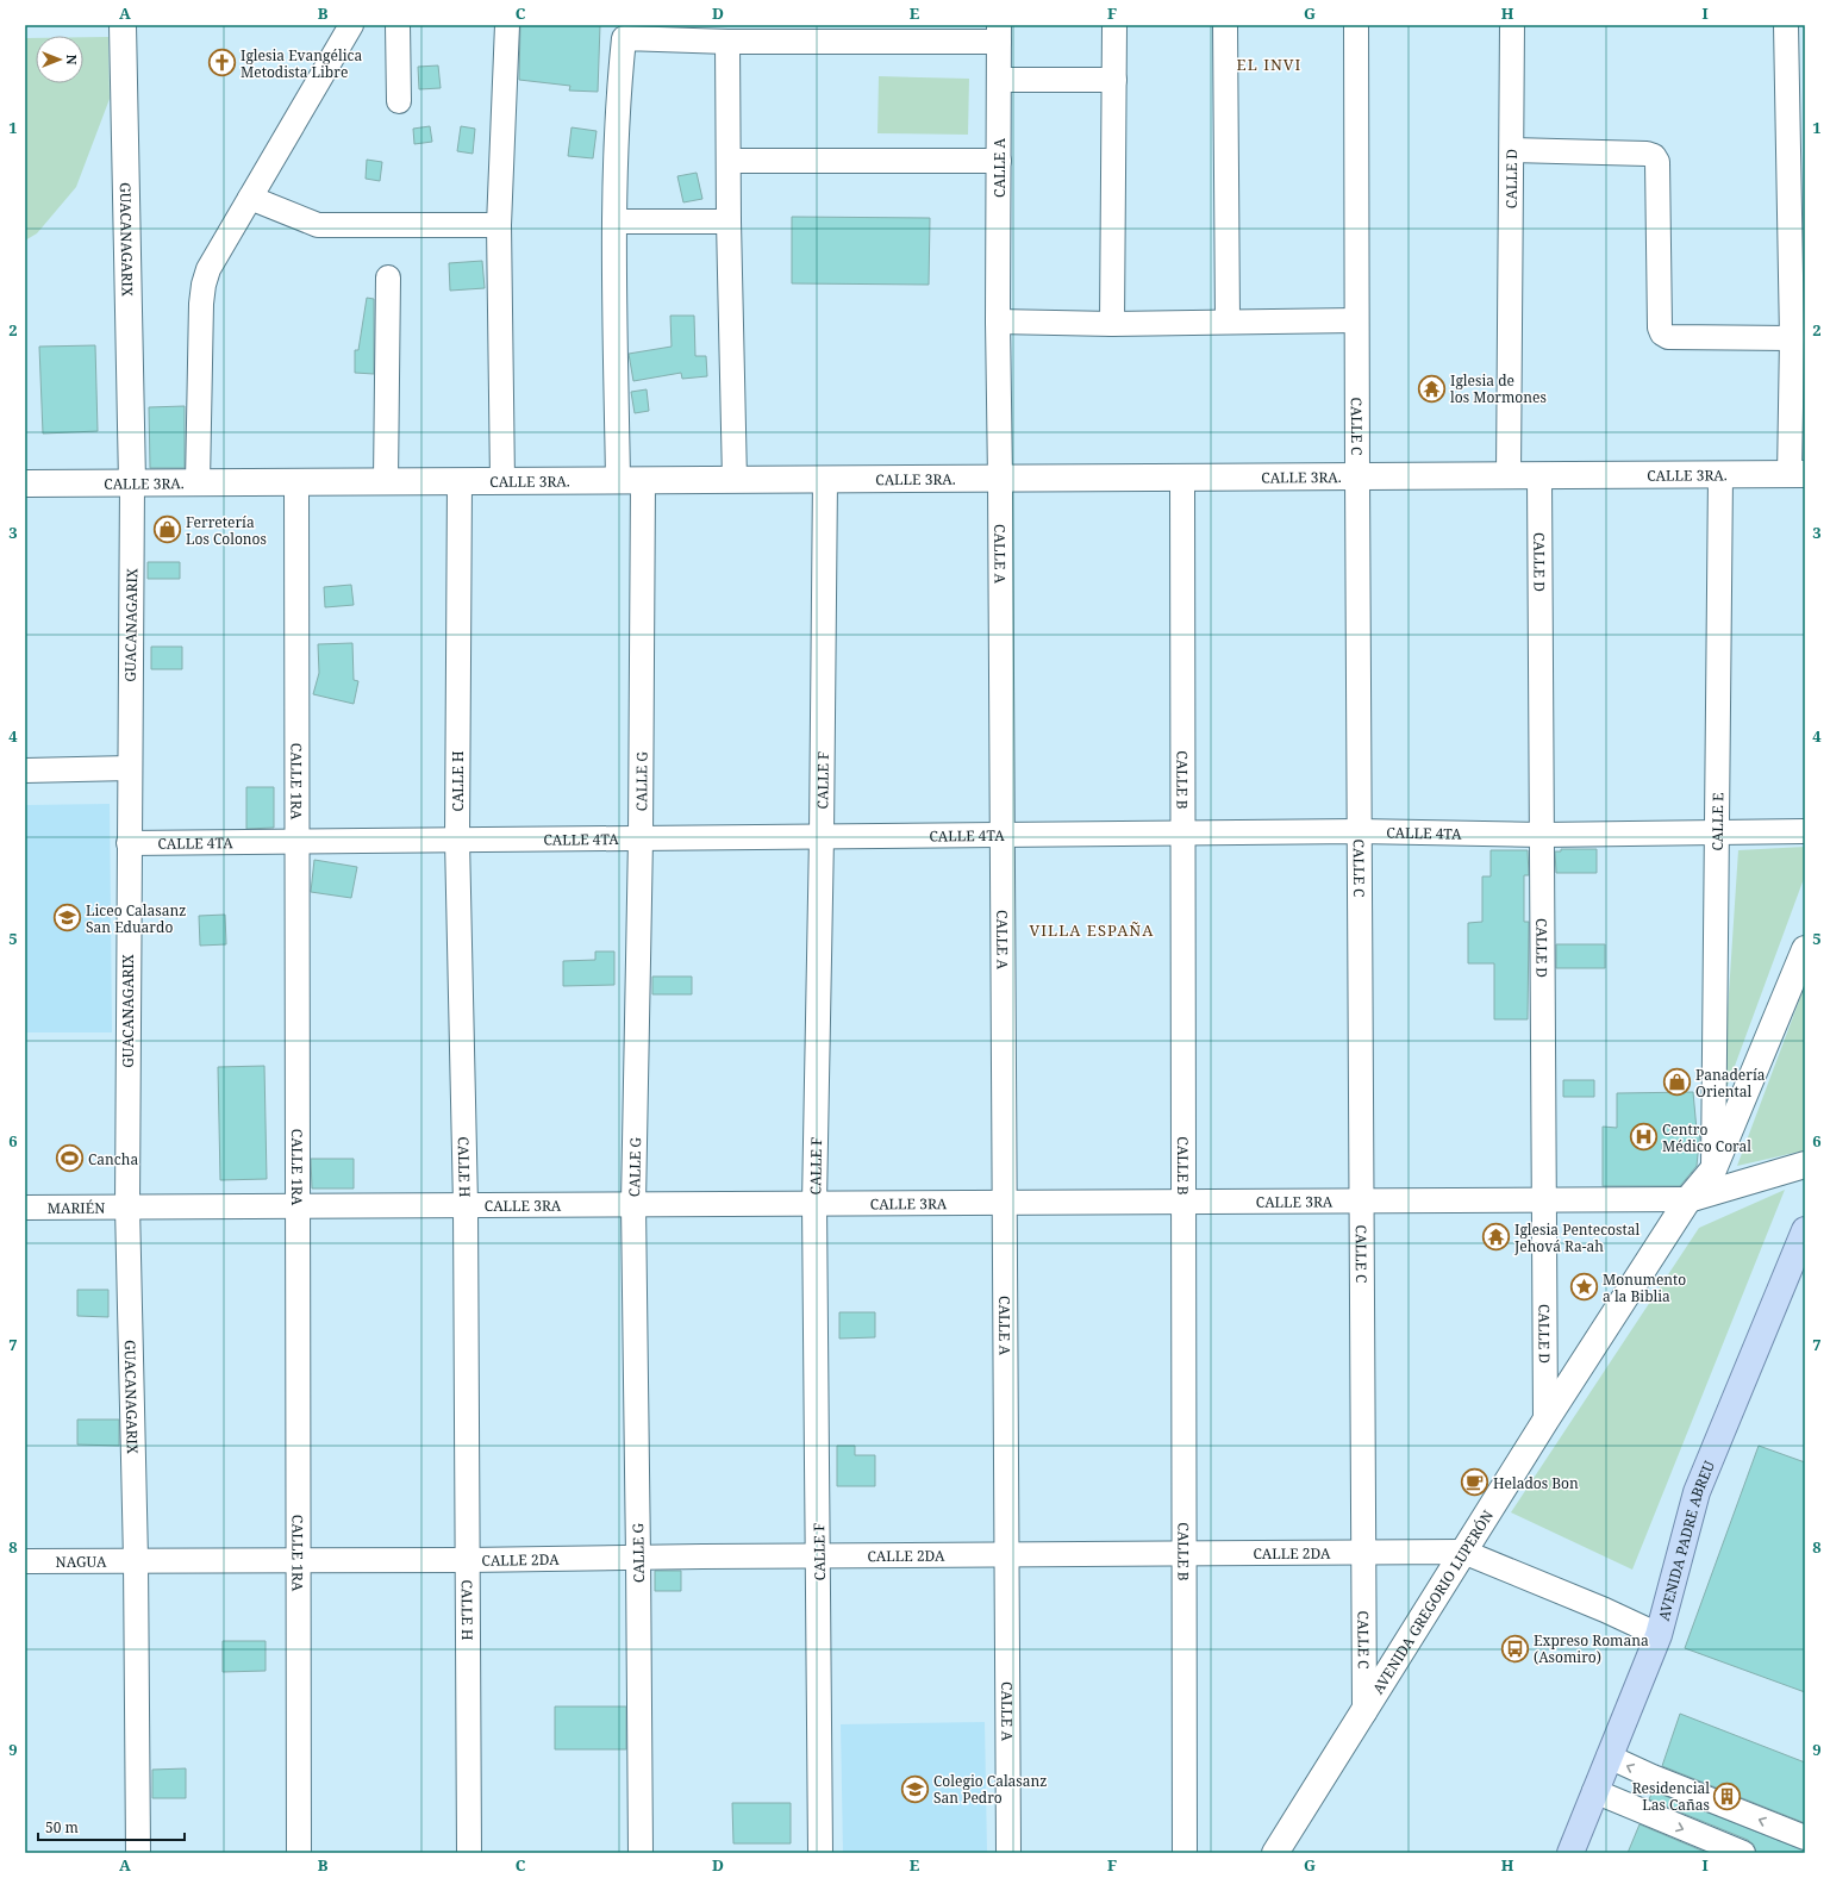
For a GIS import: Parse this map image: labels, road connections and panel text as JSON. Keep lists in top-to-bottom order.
{
  "streets": {
    "main road": [
      "GUACANAGARIX",
      "CALLE 3RA.",
      "AVENIDA PADRE ABREU",
      "AVENIDA GREGORIO LUPERÓN"
    ],
    "street": [
      "CALLE A",
      "CALLE D",
      "CALLE C",
      "CALLE F",
      "CALLE B",
      "CALLE 1RA",
      "CALLE H",
      "CALLE G",
      "CALLE E",
      "CALLE 4TA",
      "CALLE 3RA",
      "MARIÉN",
      "CALLE 2DA",
      "NAGUA"
    ]
  },
  "crossings": [
    ["CALLE A", "CALLE 3RA."],
    ["CALLE A", "CALLE 4TA"],
    ["CALLE A", "CALLE 3RA"],
    ["CALLE A", "CALLE 2DA"],
    ["CALLE D", "CALLE 3RA."],
    ["CALLE D", "CALLE 4TA"],
    ["CALLE D", "CALLE 3RA"],
    ["CALLE D", "AVENIDA GREGORIO LUPERÓN"],
    ["GUACANAGARIX", "CALLE 3RA."],
    ["GUACANAGARIX", "CALLE 4TA"],
    ["GUACANAGARIX", "CALLE 3RA"],
    ["GUACANAGARIX", "MARIÉN"],
    ["GUACANAGARIX", "CALLE 2DA"],
    ["GUACANAGARIX", "NAGUA"],
    ["CALLE C", "CALLE 3RA."],
    ["CALLE C", "CALLE 4TA"],
    ["CALLE C", "CALLE 3RA"],
    ["CALLE C", "CALLE 2DA"],
    ["CALLE C", "AVENIDA GREGORIO LUPERÓN"],
    ["CALLE 3RA.", "CALLE F"],
    ["CALLE 3RA.", "CALLE B"],
    ["CALLE 3RA.", "CALLE 1RA"],
    ["CALLE 3RA.", "CALLE H"],
    ["CALLE 3RA.", "CALLE G"],
    ["CALLE 3RA.", "CALLE E"],
    ["CALLE F", "CALLE 4TA"],
    ["CALLE F", "CALLE 3RA"],
    ["CALLE F", "CALLE 2DA"],
    ["CALLE B", "CALLE 4TA"],
    ["CALLE B", "CALLE 3RA"],
    ["CALLE B", "CALLE 2DA"],
    ["CALLE 1RA", "CALLE 4TA"],
    ["CALLE 1RA", "CALLE 3RA"],
    ["CALLE 1RA", "CALLE 2DA"],
    ["CALLE H", "CALLE 4TA"],
    ["CALLE H", "CALLE 3RA"],
    ["CALLE H", "CALLE 2DA"],
    ["CALLE G", "CALLE 4TA"],
    ["CALLE G", "CALLE 3RA"],
    ["CALLE G", "CALLE 2DA"],
    ["CALLE E", "CALLE 4TA"],
    ["CALLE E", "AVENIDA GREGORIO LUPERÓN"],
    ["CALLE 3RA", "MARIÉN"],
    ["CALLE 3RA", "AVENIDA GREGORIO LUPERÓN"],
    ["AVENIDA PADRE ABREU", "CALLE 2DA"],
    ["CALLE 2DA", "NAGUA"],
    ["CALLE 2DA", "AVENIDA GREGORIO LUPERÓN"]
  ],
  "districts": ["EL INVI", "VILLA ESPAÑA"],
  "places": {
    "church": ["Iglesia Evangélica Metodista Libre"],
    "temple": ["Iglesia de los Mormones", "Iglesia Pentecostal Jehová Ra-ah"],
    "shop": ["Ferretería Los Colonos", "Panadería Oriental"],
    "school or university": ["Liceo Calasanz San Eduardo", "Colegio Calasanz San Pedro"],
    "hospital": ["Centro Médico Coral"],
    "sports": ["Cancha"],
    "place": ["Monumento a la Biblia"],
    "cafe": ["Helados Bon"],
    "bus stop": ["Expreso Romana (Asomiro)"],
    "building": ["Residencial Las Cañas"]
  },
  "scale_bar": "50 m",
  "north": "right",
  "grid": {
    "columns": [
      "A",
      "B",
      "C",
      "D",
      "E",
      "F",
      "G",
      "H",
      "I"
    ],
    "rows": [
      "1",
      "2",
      "3",
      "4",
      "5",
      "6",
      "7",
      "8",
      "9"
    ]
  }
}
